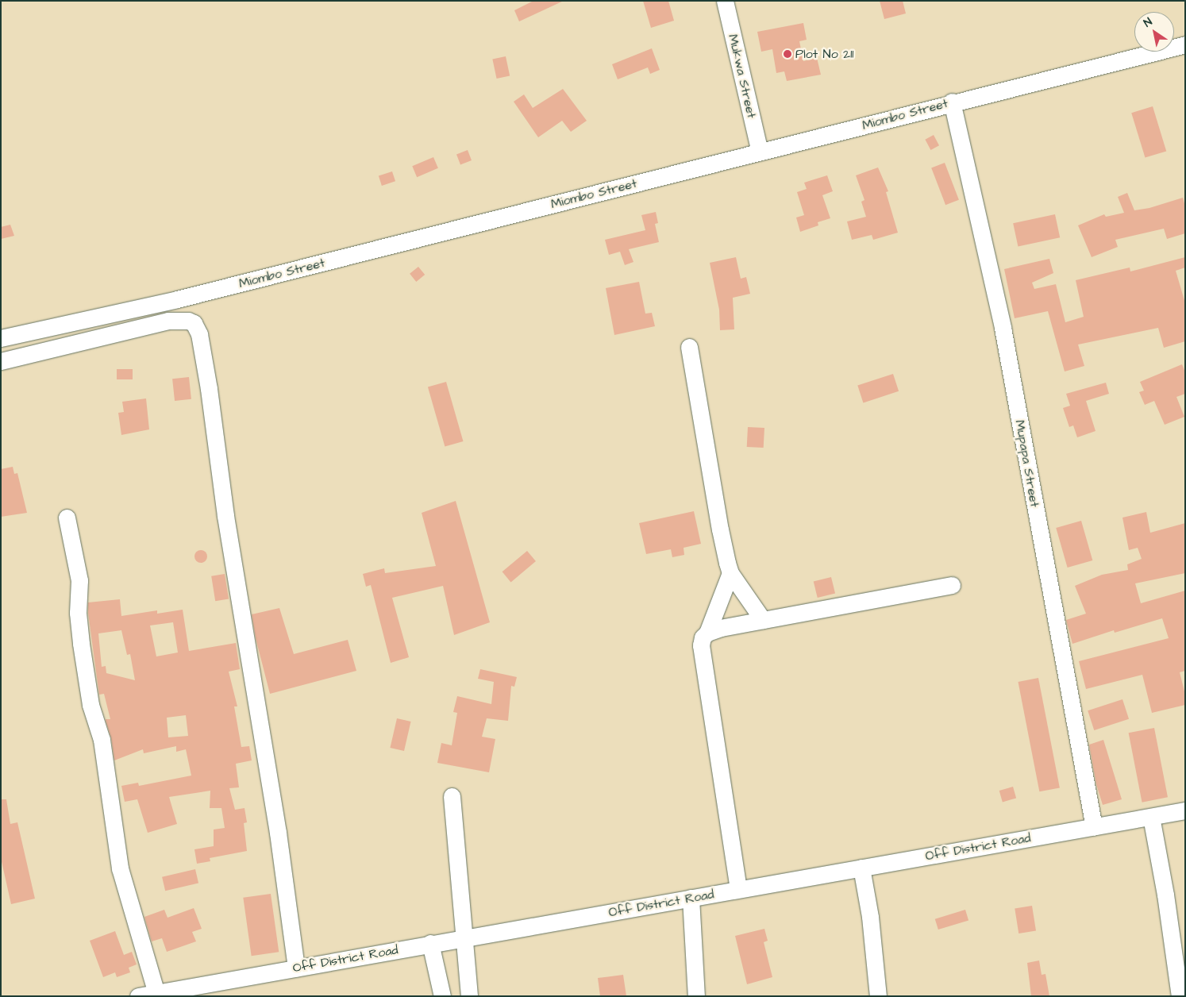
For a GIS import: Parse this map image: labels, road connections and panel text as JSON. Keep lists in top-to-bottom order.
{
  "streets": {
    "street": [
      "Mukwa Street",
      "Miombo Street",
      "Mupapa Street",
      "Off District Road"
    ]
  },
  "crossings": [
    ["Mukwa Street", "Miombo Street"],
    ["Miombo Street", "Mupapa Street"],
    ["Mupapa Street", "Off District Road"]
  ],
  "places": ["Plot No 211"],
  "north": "top left"
}
